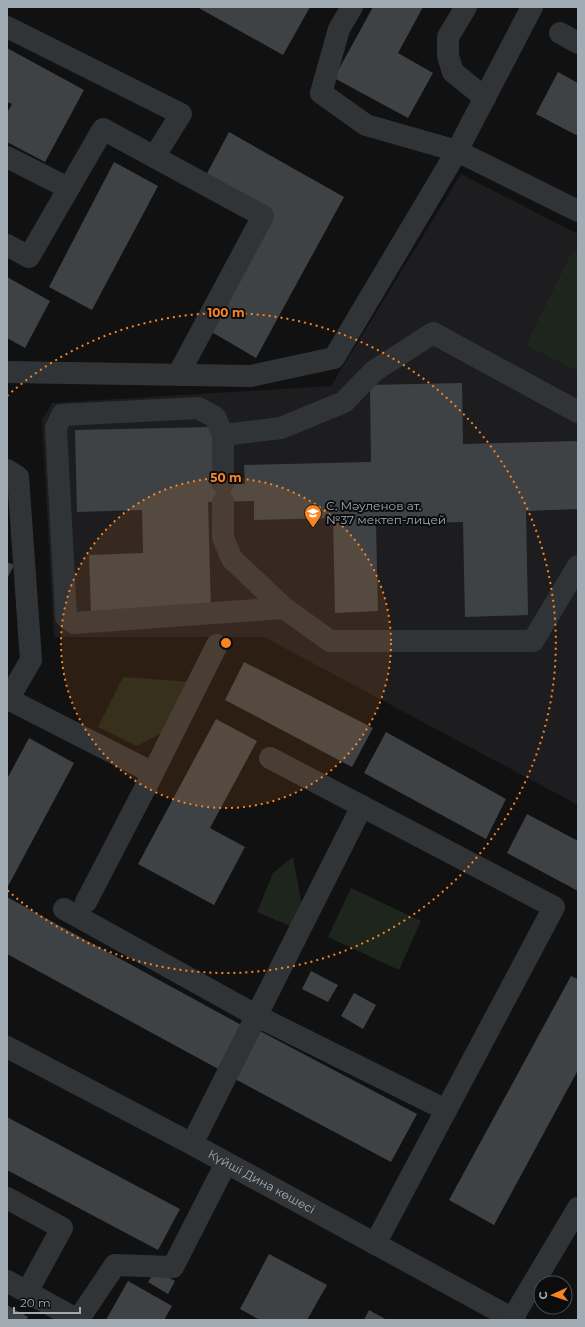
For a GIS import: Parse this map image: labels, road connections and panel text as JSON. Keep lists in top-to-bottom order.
{
  "streets": {
    "street": ["Күйші Дина көшесі"]
  },
  "places": {
    "school or university": ["С. Мәуленов ат. №37 мектеп-лицей"]
  },
  "scale_bar": "20 m",
  "north": "left",
  "rings": ["100 m", "50 m"]
}
